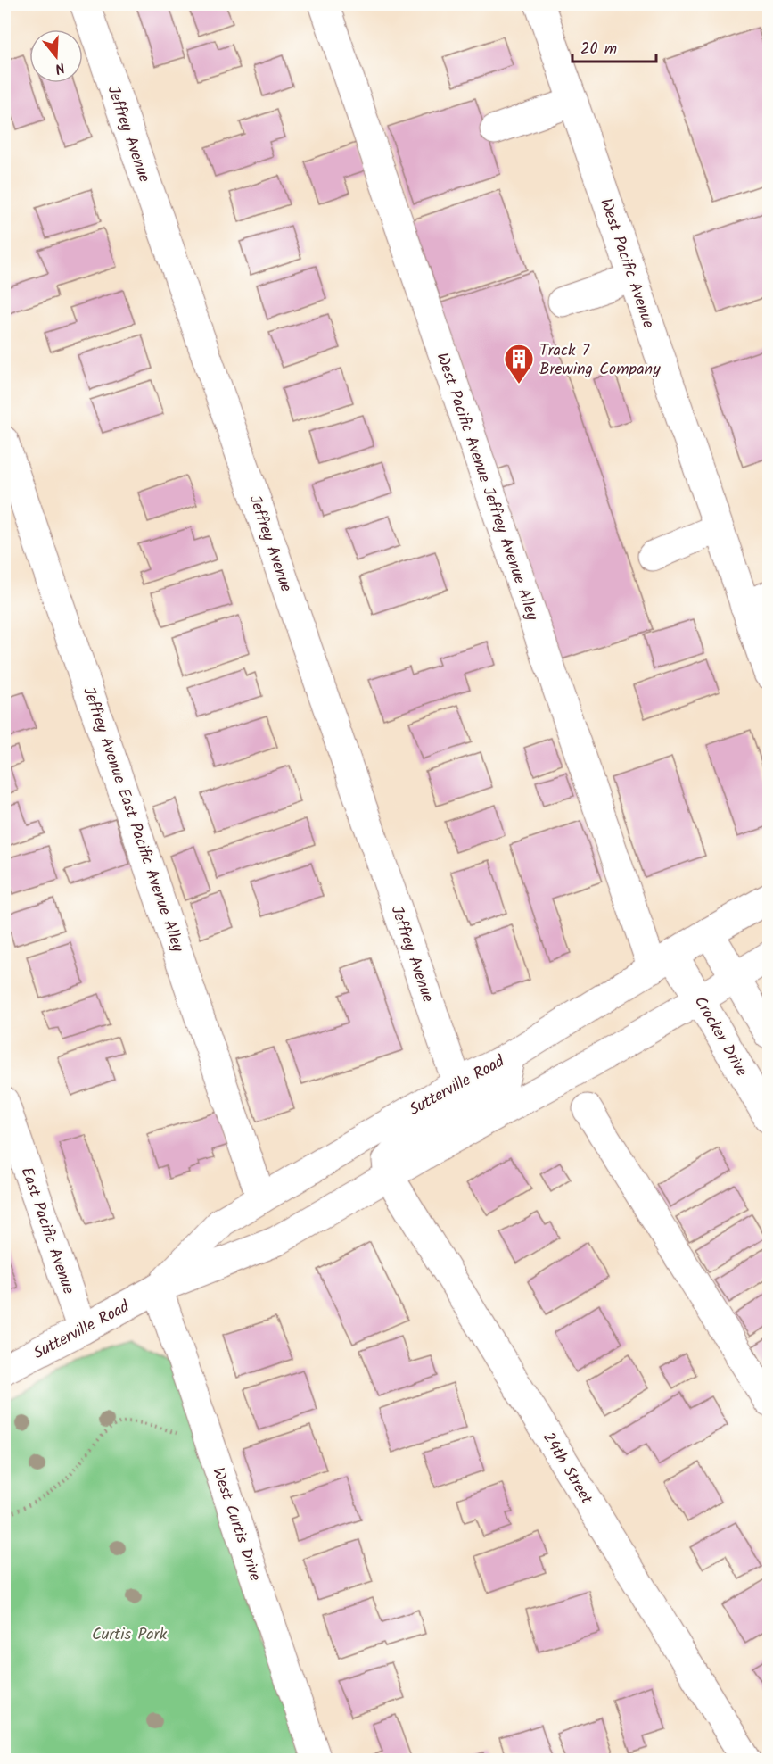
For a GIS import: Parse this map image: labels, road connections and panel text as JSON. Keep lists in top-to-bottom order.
{
  "streets": {
    "street": [
      "Jeffrey Avenue",
      "West Pacific Avenue",
      "West Pacific Avenue Jeffrey Avenue Alley",
      "Jeffrey Avenue East Pacific Avenue Alley",
      "Crocker Drive",
      "Sutterville Road",
      "East Pacific Avenue",
      "24th Street",
      "West Curtis Drive"
    ]
  },
  "crossings": [
    ["Jeffrey Avenue", "Sutterville Road"],
    ["West Pacific Avenue Jeffrey Avenue Alley", "Crocker Drive"],
    ["West Pacific Avenue Jeffrey Avenue Alley", "Sutterville Road"],
    ["Jeffrey Avenue East Pacific Avenue Alley", "Sutterville Road"],
    ["Crocker Drive", "Sutterville Road"],
    ["Sutterville Road", "East Pacific Avenue"],
    ["Sutterville Road", "24th Street"],
    ["Sutterville Road", "West Curtis Drive"]
  ],
  "parks": ["Curtis Park"],
  "places": {
    "building": ["Track 7 Brewing Company"]
  },
  "scale_bar": "20 m",
  "north": "bottom"
}
